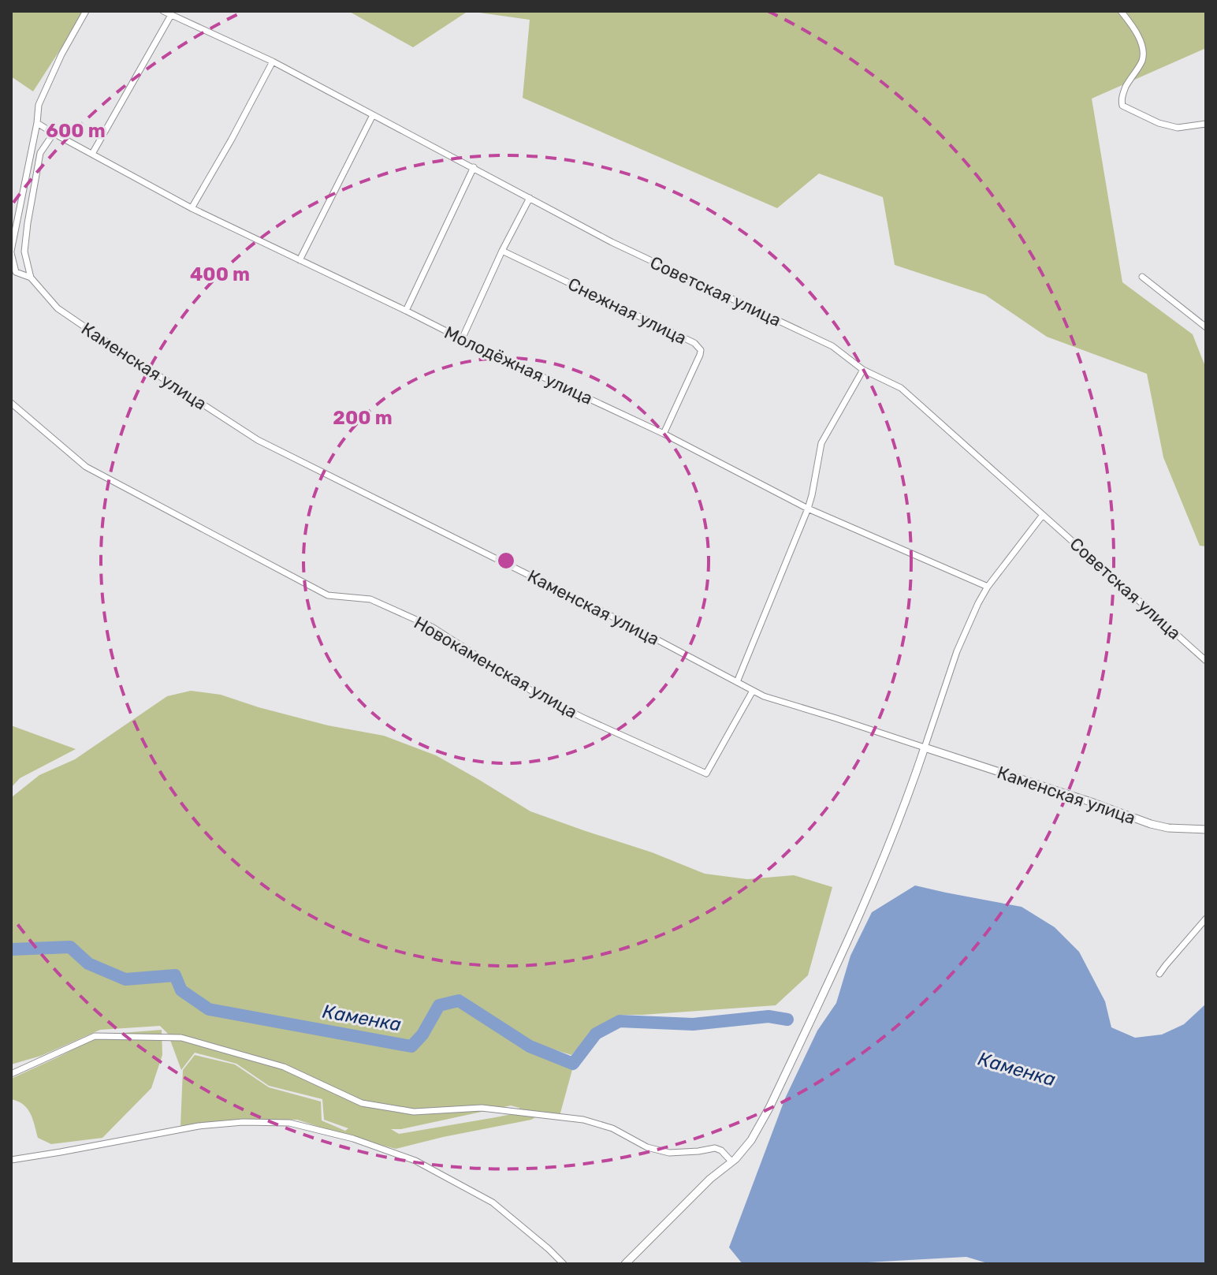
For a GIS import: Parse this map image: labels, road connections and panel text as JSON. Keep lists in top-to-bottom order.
{
  "streets": {
    "street": [
      "Советская улица",
      "Снежная улица",
      "Молодёжная улица",
      "Каменская улица",
      "Новокаменская улица"
    ]
  },
  "crossings": [
    ["Снежная улица", "Молодёжная улица"],
    ["Каменская улица", "Новокаменская улица"]
  ],
  "water": ["Каменка"],
  "rings": ["600 m", "400 m", "200 m"]
}
